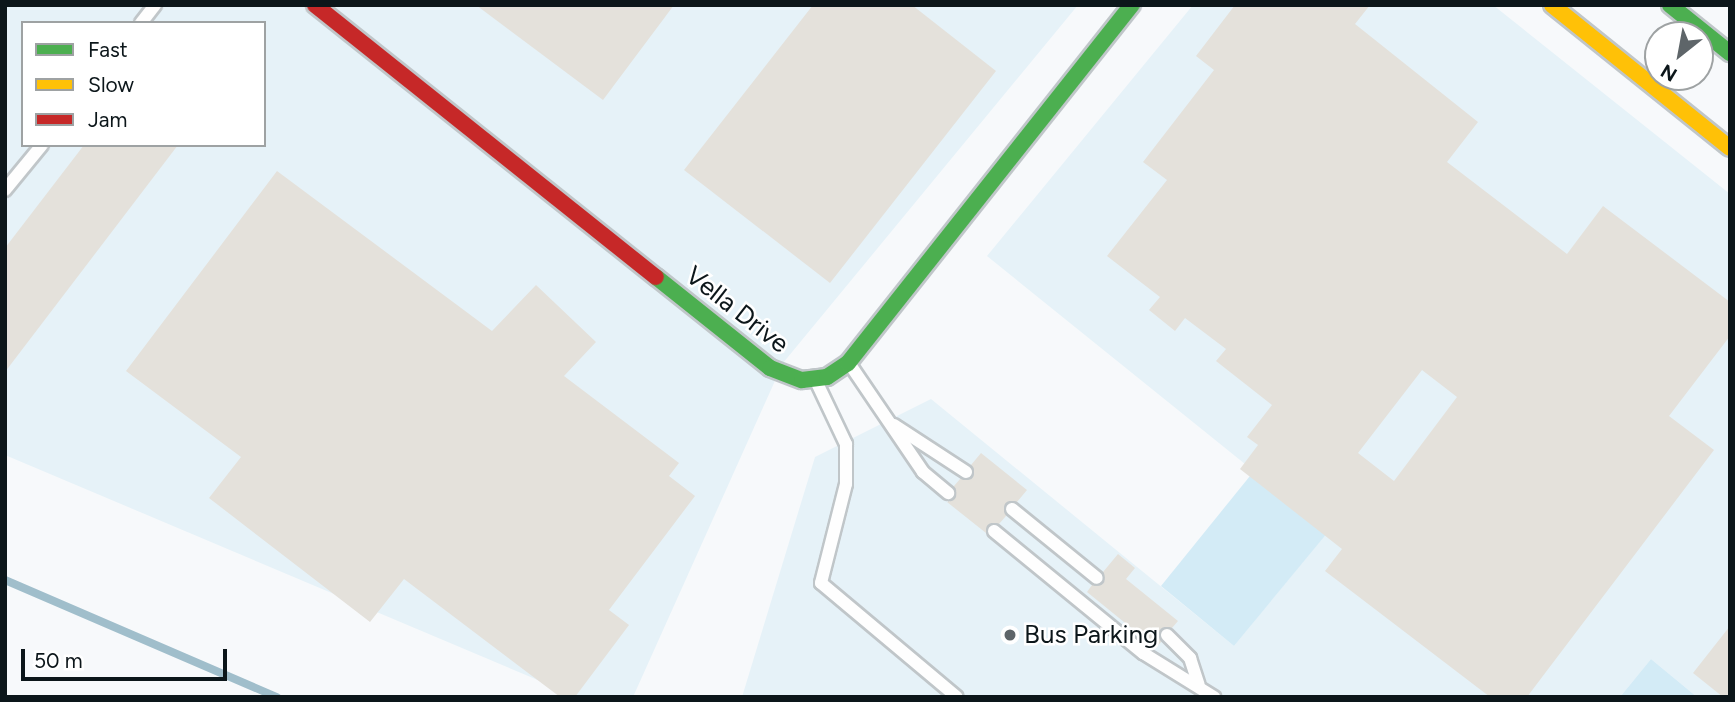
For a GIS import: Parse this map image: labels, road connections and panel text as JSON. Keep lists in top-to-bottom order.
{
  "streets": {
    "street": ["Vella Drive"]
  },
  "places": ["Bus Parking"],
  "legend": ["Fast", "Slow", "Jam"],
  "scale_bar": "50 m",
  "north": "bottom left"
}
